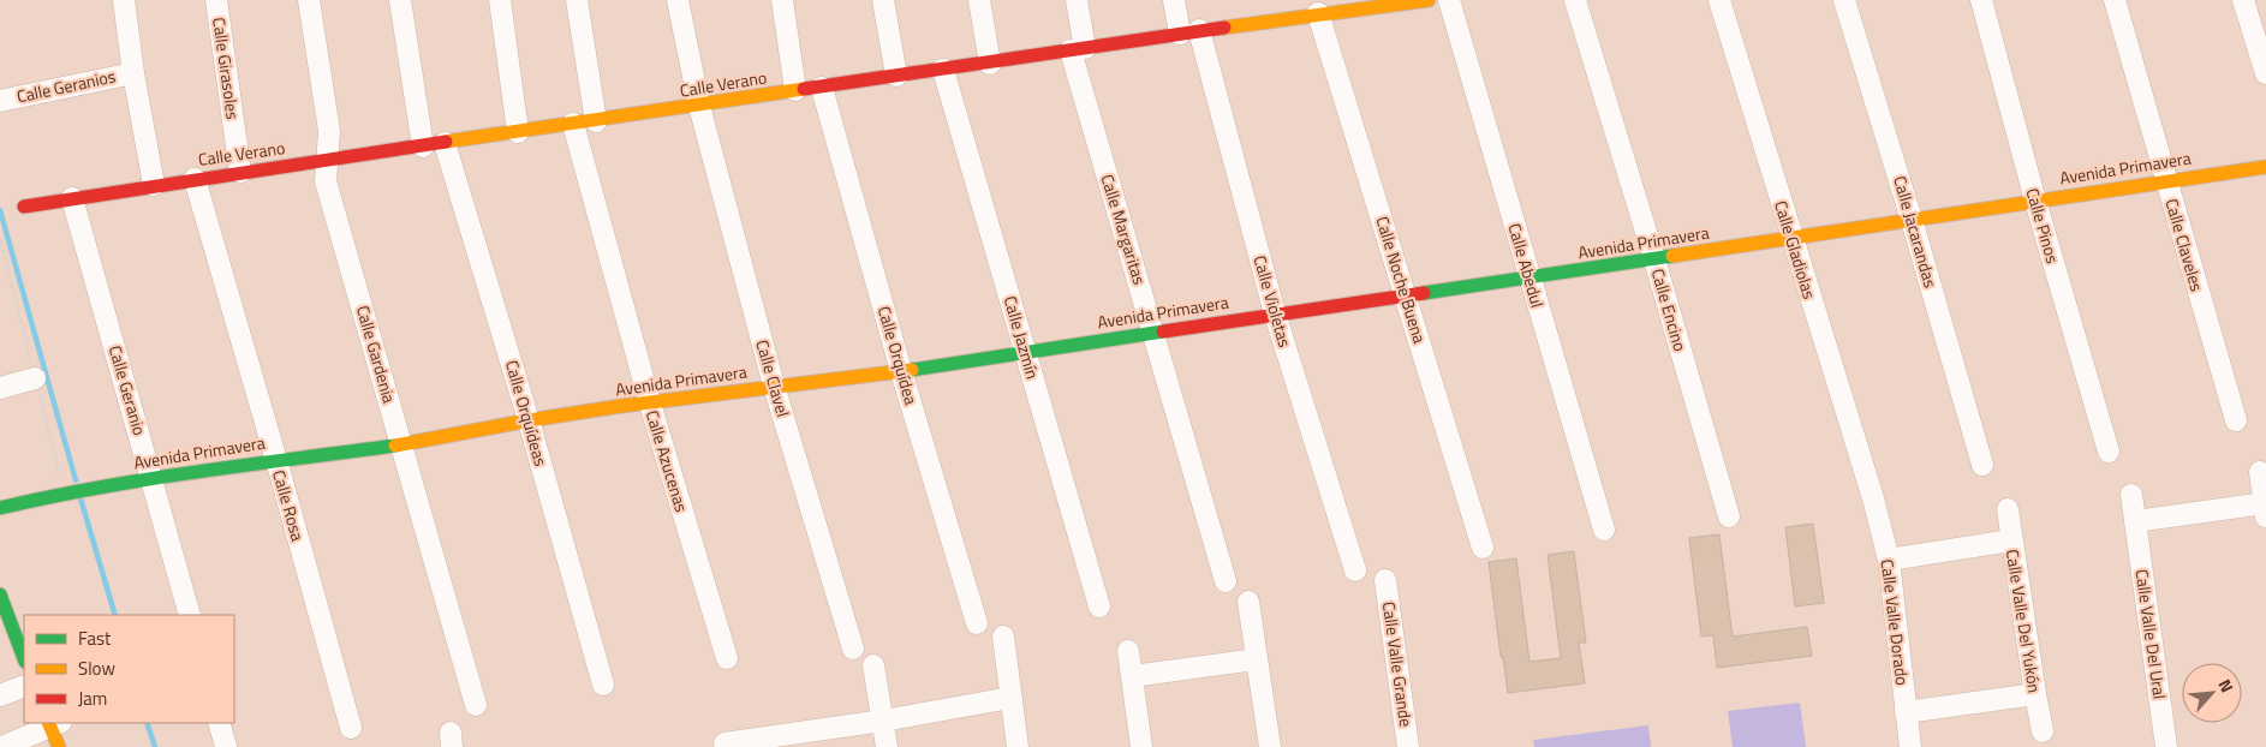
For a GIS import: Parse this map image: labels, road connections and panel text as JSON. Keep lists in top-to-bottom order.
{
  "streets": {
    "street": [
      "Calle Girasoles",
      "Calle Verano",
      "Calle Geranios",
      "Avenida Primavera",
      "Calle Pinos",
      "Calle Margaritas",
      "Calle Jacarandas",
      "Calle Claveles",
      "Calle Gladiolas",
      "Calle Abedul",
      "Calle Noche Buena",
      "Calle Violetas",
      "Calle Encino",
      "Calle Jazmín",
      "Calle Gardenia",
      "Calle Orquídea",
      "Calle Clavel",
      "Calle Geranio",
      "Calle Orquídeas",
      "Calle Azucenas",
      "Calle Rosa",
      "Calle Valle Del Yukón",
      "Calle Valle Dorado",
      "Calle Valle Del Ural",
      "Calle Valle Grande"
    ]
  },
  "crossings": [
    ["Calle Girasoles", "Calle Verano"],
    ["Calle Verano", "Calle Geranios"],
    ["Calle Verano", "Calle Margaritas"],
    ["Calle Verano", "Calle Noche Buena"],
    ["Calle Verano", "Calle Violetas"],
    ["Calle Verano", "Calle Jazmín"],
    ["Calle Verano", "Calle Gardenia"],
    ["Calle Verano", "Calle Orquídea"],
    ["Calle Verano", "Calle Clavel"],
    ["Calle Verano", "Calle Geranio"],
    ["Calle Verano", "Calle Orquídeas"],
    ["Calle Verano", "Calle Azucenas"],
    ["Calle Verano", "Calle Rosa"],
    ["Avenida Primavera", "Calle Pinos"],
    ["Avenida Primavera", "Calle Margaritas"],
    ["Avenida Primavera", "Calle Jacarandas"],
    ["Avenida Primavera", "Calle Claveles"],
    ["Avenida Primavera", "Calle Gladiolas"],
    ["Avenida Primavera", "Calle Abedul"],
    ["Avenida Primavera", "Calle Noche Buena"],
    ["Avenida Primavera", "Calle Violetas"],
    ["Avenida Primavera", "Calle Encino"],
    ["Avenida Primavera", "Calle Jazmín"],
    ["Avenida Primavera", "Calle Gardenia"],
    ["Avenida Primavera", "Calle Orquídea"],
    ["Avenida Primavera", "Calle Clavel"],
    ["Avenida Primavera", "Calle Geranio"],
    ["Avenida Primavera", "Calle Orquídeas"],
    ["Avenida Primavera", "Calle Azucenas"],
    ["Avenida Primavera", "Calle Rosa"],
    ["Calle Gladiolas", "Calle Valle Dorado"]
  ],
  "legend": ["Fast", "Slow", "Jam"],
  "north": "top right"
}
